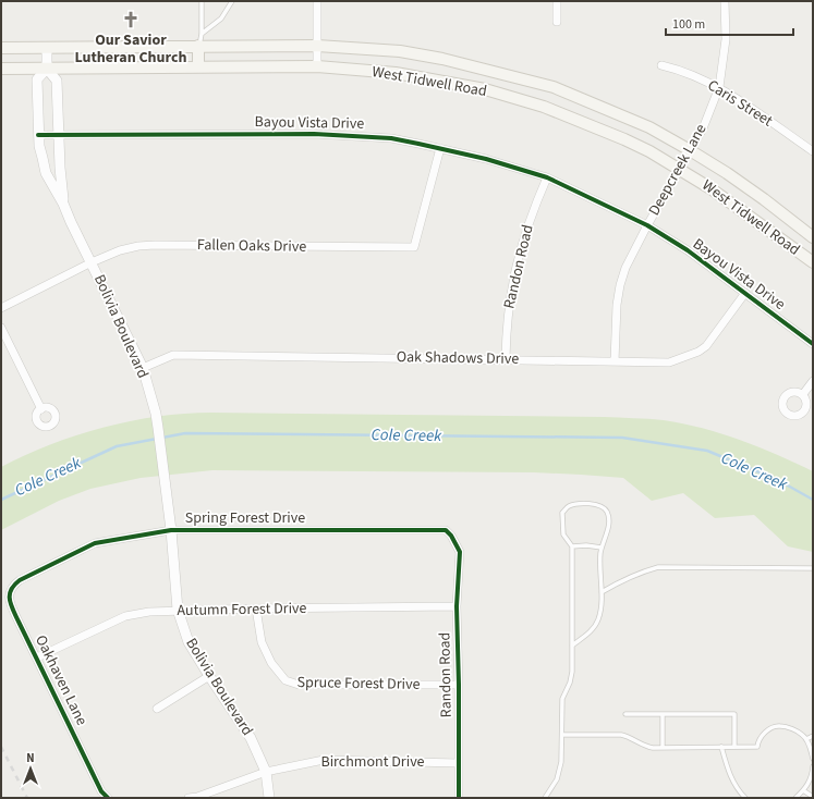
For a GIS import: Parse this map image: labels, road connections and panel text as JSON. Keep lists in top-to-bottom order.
{
  "streets": {
    "main road": ["West Tidwell Road"],
    "street": [
      "Caris Street",
      "Bayou Vista Drive",
      "Deepcreek Lane",
      "Fallen Oaks Drive",
      "Randon Road",
      "Bolivia Boulevard",
      "Oak Shadows Drive",
      "Spring Forest Drive",
      "Autumn Forest Drive",
      "Oakhaven Lane",
      "Spruce Forest Drive",
      "Birchmont Drive"
    ]
  },
  "crossings": [
    ["West Tidwell Road", "Deepcreek Lane"],
    ["West Tidwell Road", "Bolivia Boulevard"],
    ["Caris Street", "Deepcreek Lane"],
    ["Bayou Vista Drive", "Deepcreek Lane"],
    ["Bayou Vista Drive", "Fallen Oaks Drive"],
    ["Bayou Vista Drive", "Randon Road"],
    ["Bayou Vista Drive", "Bolivia Boulevard"],
    ["Bayou Vista Drive", "Oak Shadows Drive"],
    ["Deepcreek Lane", "Oak Shadows Drive"],
    ["Fallen Oaks Drive", "Bolivia Boulevard"],
    ["Randon Road", "Oak Shadows Drive"],
    ["Randon Road", "Spring Forest Drive"],
    ["Randon Road", "Autumn Forest Drive"],
    ["Randon Road", "Spruce Forest Drive"],
    ["Randon Road", "Birchmont Drive"],
    ["Bolivia Boulevard", "Oak Shadows Drive"],
    ["Bolivia Boulevard", "Spring Forest Drive"],
    ["Bolivia Boulevard", "Autumn Forest Drive"],
    ["Bolivia Boulevard", "Birchmont Drive"],
    ["Spring Forest Drive", "Oakhaven Lane"],
    ["Autumn Forest Drive", "Oakhaven Lane"],
    ["Autumn Forest Drive", "Spruce Forest Drive"]
  ],
  "water": ["Cole Creek"],
  "places": {
    "church": ["Our Savior Lutheran Church"]
  },
  "scale_bar": "100 m",
  "north": "top"
}
